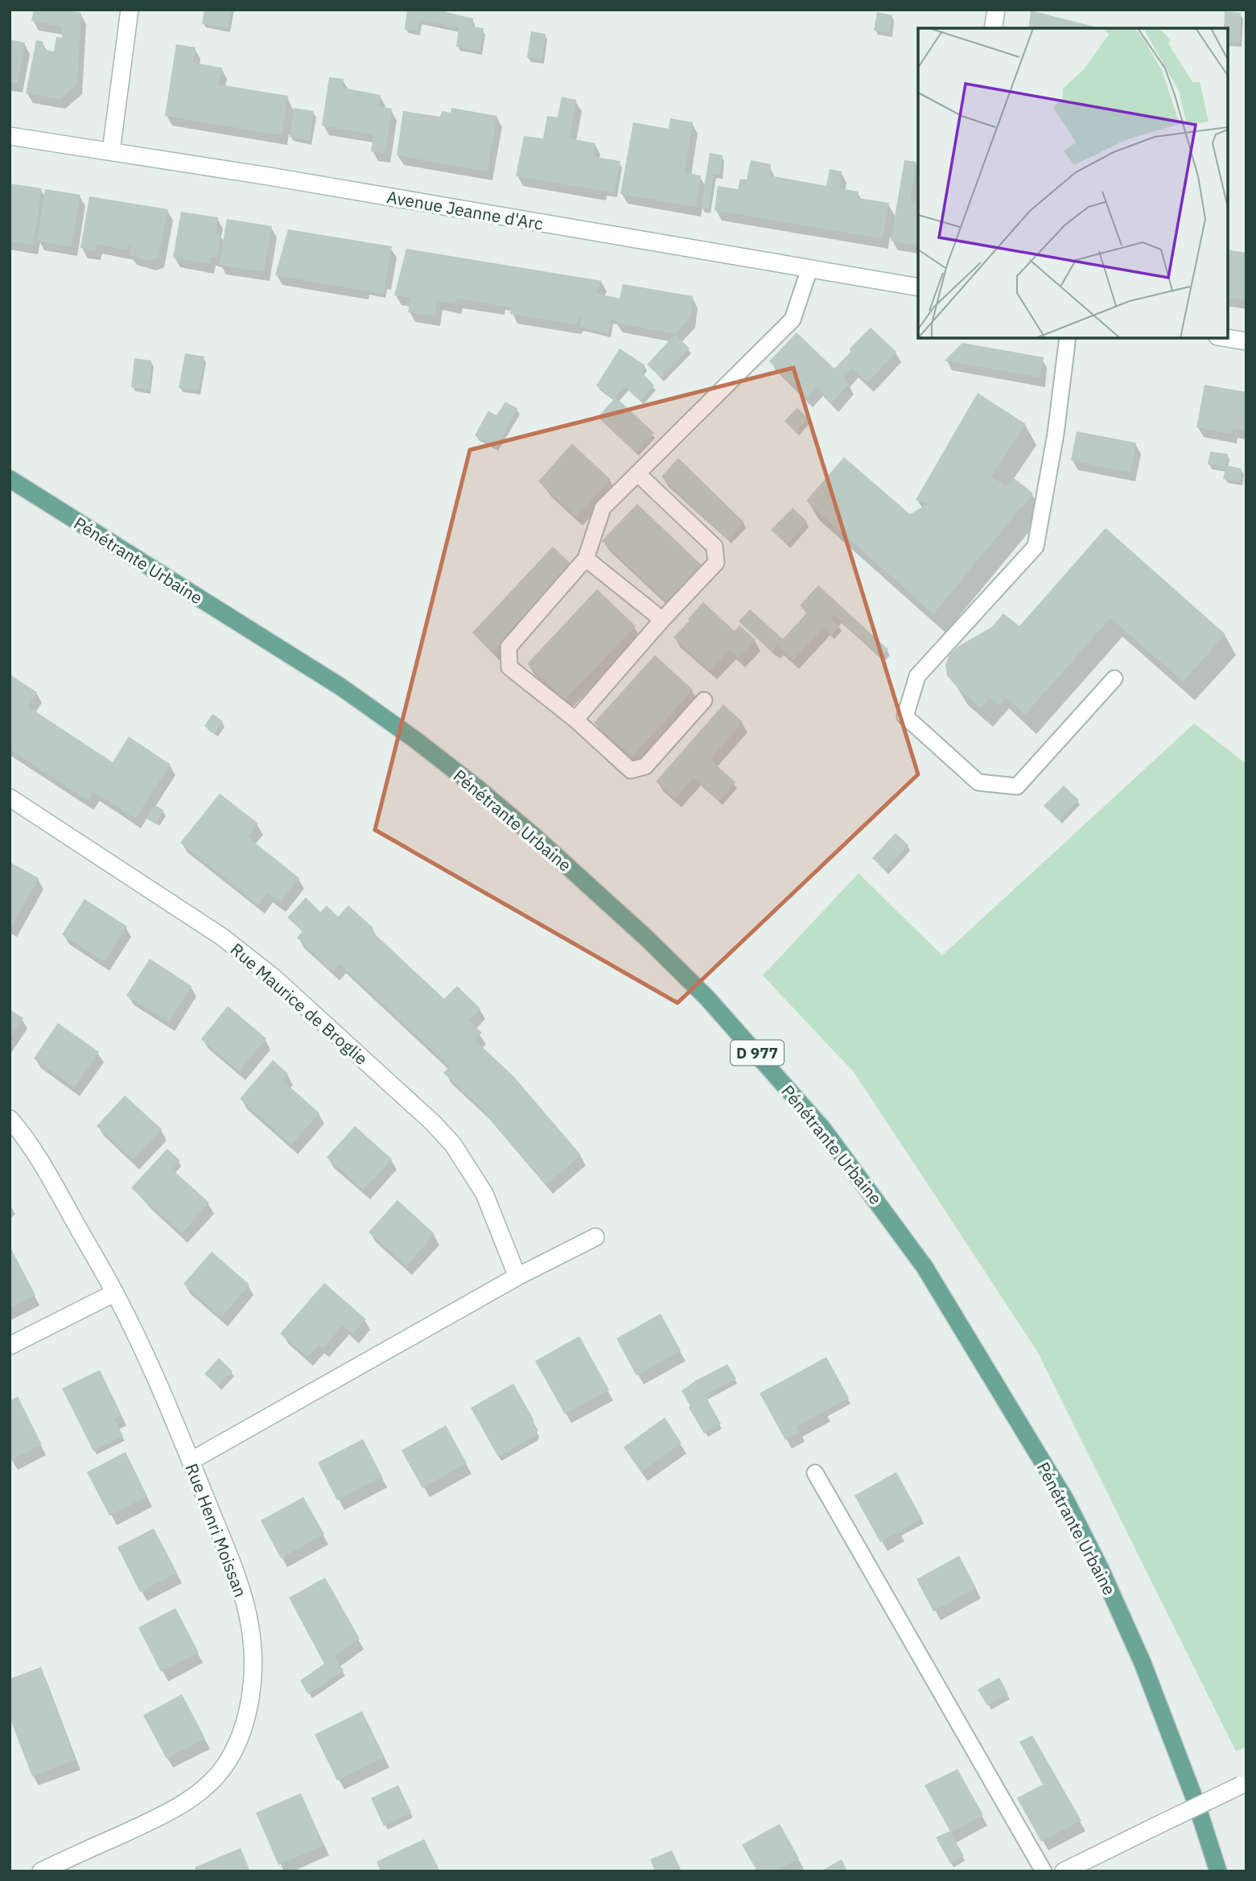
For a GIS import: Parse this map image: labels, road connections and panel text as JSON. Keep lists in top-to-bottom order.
{
  "streets": {
    "main road": ["Pénétrante Urbaine", "D 977"],
    "street": ["Avenue Jeanne d'Arc", "Rue Maurice de Broglie", "Rue Henri Moissan"]
  }
}
